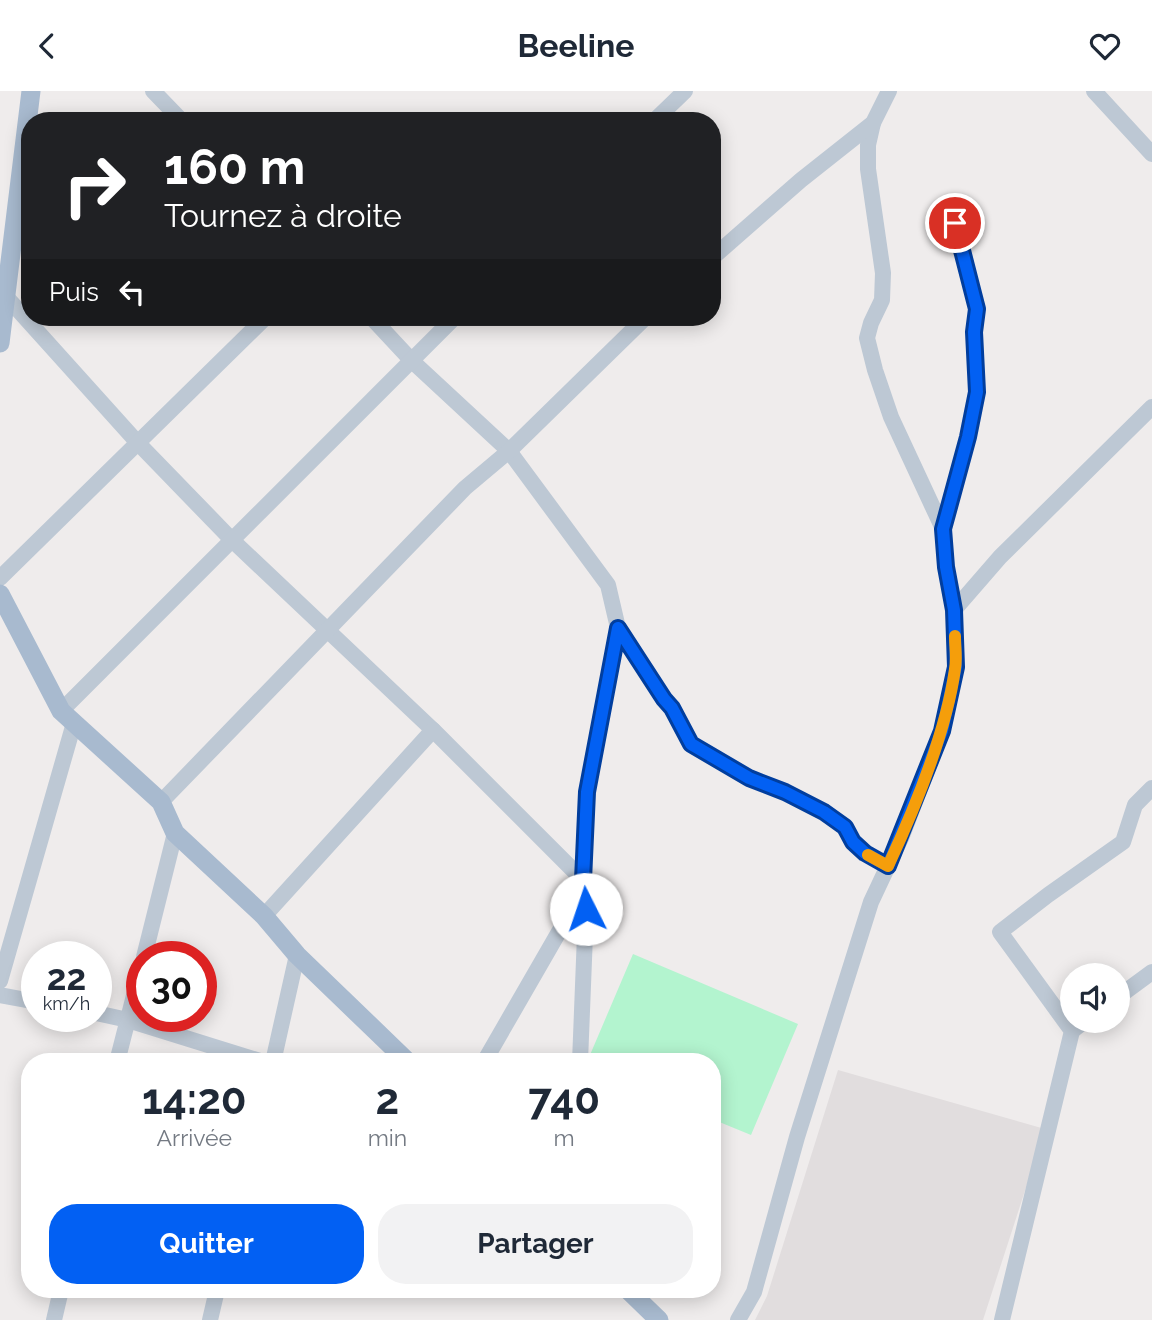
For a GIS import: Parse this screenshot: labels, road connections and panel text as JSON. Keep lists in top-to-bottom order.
{
  "page": {
    "header": "Beeline",
    "turn": ["160 m", "Tournez à droite"],
    "then": "Puis",
    "speed": "22 km/h",
    "limit": "30",
    "eta": [
      "14:20",
      "Arrivée",
      "2",
      "min",
      "740",
      "m"
    ],
    "buttons": ["Quitter", "Partager"]
  }
}
